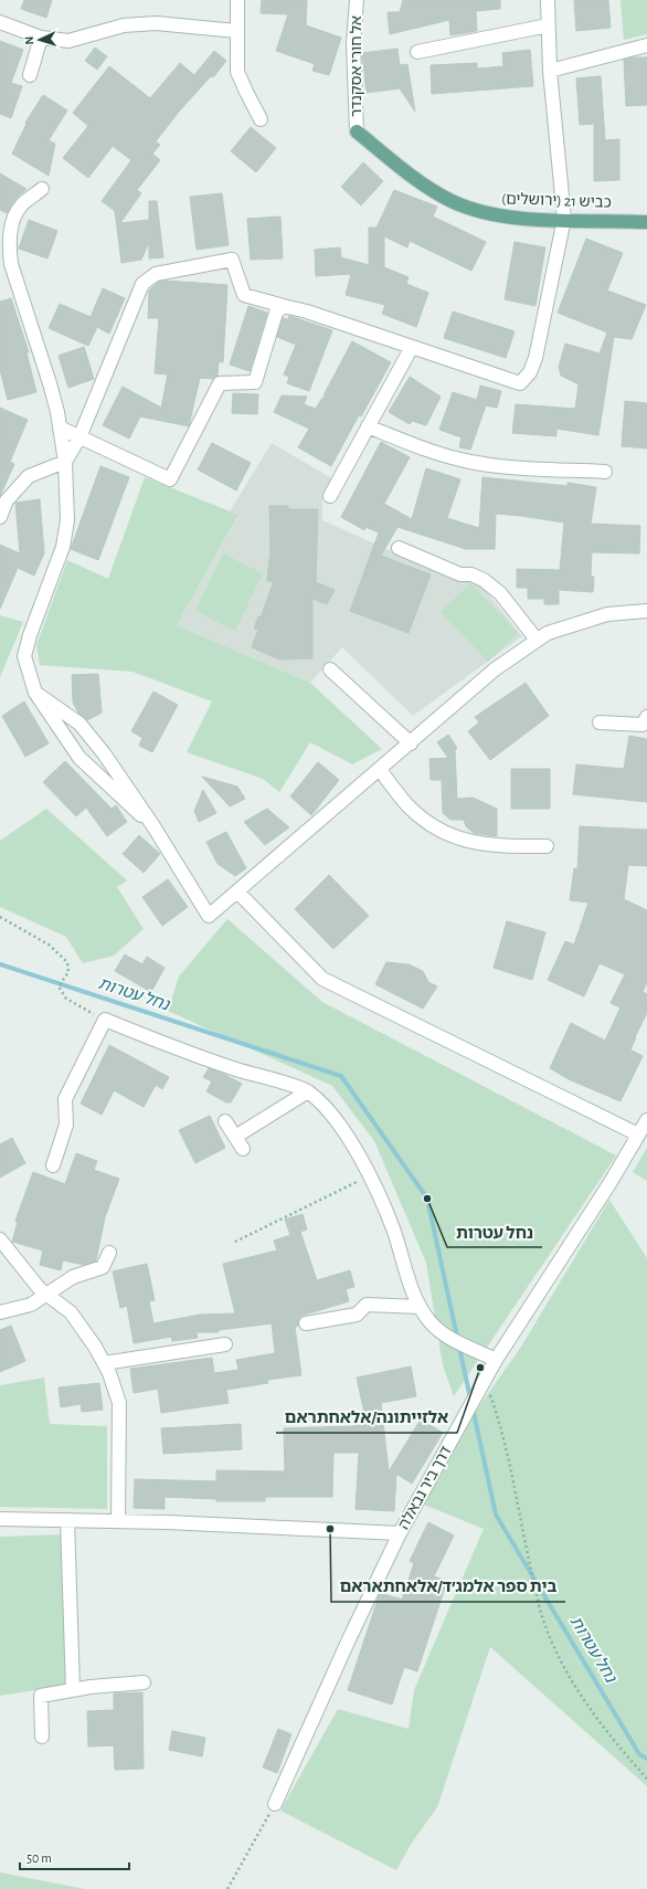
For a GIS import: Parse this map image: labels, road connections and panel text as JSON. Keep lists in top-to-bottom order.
{
  "streets": {
    "main road": ["כביש 21 (ירושלים)"],
    "street": ["אל חורי אסקנדר", "דרך ביר נבאלה"]
  },
  "crossings": [
    ["אל חורי אסקנדר", "כביש 21 (ירושלים)"]
  ],
  "water": ["נחל עטרות"],
  "places": ["נחל עטרות", "אלזייתונה/אלאחתראם", "בית ספר אלמג׳ד/אלאחתאראם"],
  "scale_bar": "50 m",
  "north": "left"
}
